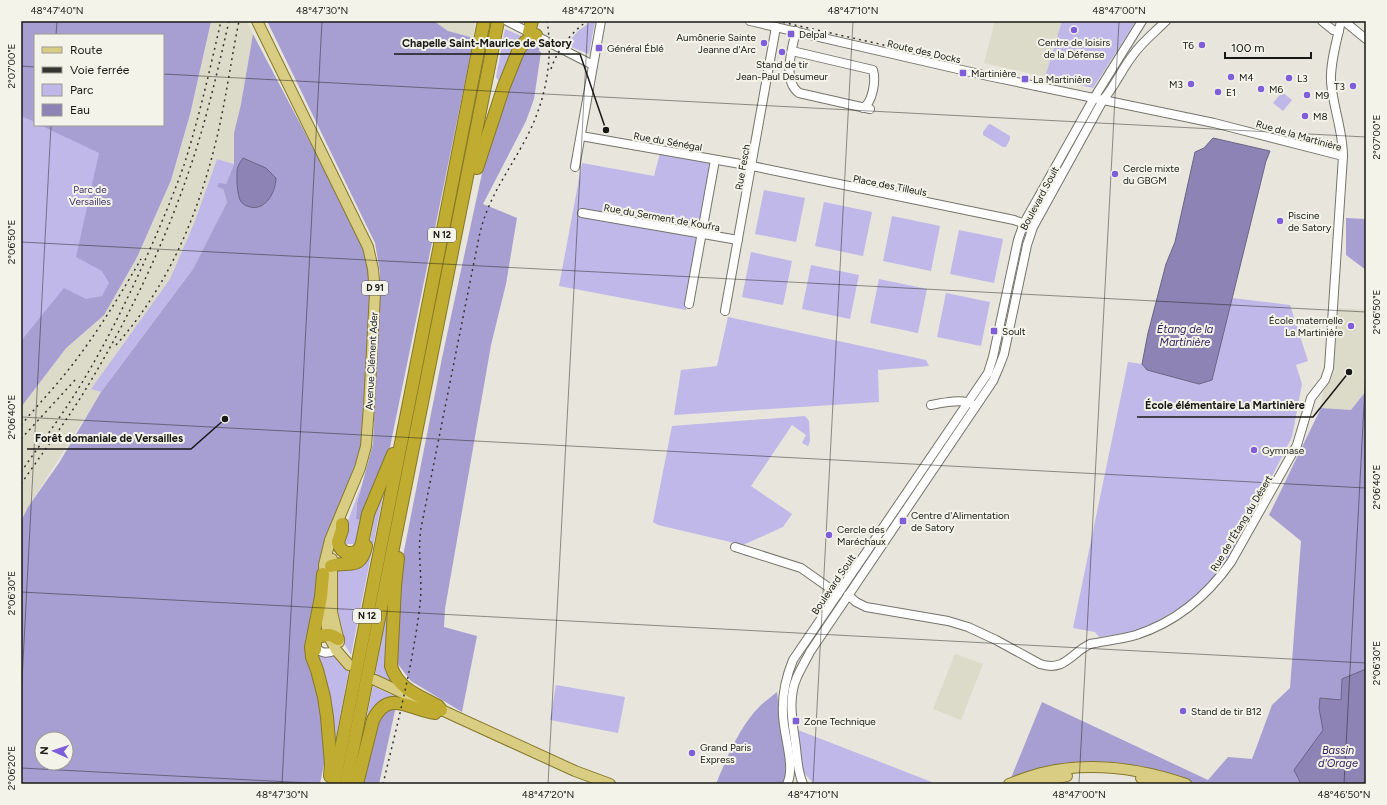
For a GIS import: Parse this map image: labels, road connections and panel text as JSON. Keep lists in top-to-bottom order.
{
  "streets": {
    "highway": ["N 12"],
    "main road": ["D 91", "Avenue Clément Ader"],
    "street": [
      "Route des Docks",
      "Rue de la Martinière",
      "Rue du Sénégal",
      "Rue Fesch",
      "Place des Tilleuls",
      "Boulevard Soult",
      "Rue du Serment de Koufra",
      "Rue de l'Étang du Désert"
    ]
  },
  "crossings": [
    ["Route des Docks", "Rue de la Martinière"],
    ["Route des Docks", "Rue Fesch"],
    ["Route des Docks", "Boulevard Soult"],
    ["Rue de la Martinière", "Boulevard Soult"],
    ["Rue de la Martinière", "Rue de l'Étang du Désert"],
    ["Rue du Sénégal", "Rue Fesch"],
    ["Rue du Sénégal", "Place des Tilleuls"],
    ["Rue Fesch", "Place des Tilleuls"],
    ["Rue Fesch", "Rue du Serment de Koufra"],
    ["Place des Tilleuls", "Boulevard Soult"],
    ["Boulevard Soult", "Rue de l'Étang du Désert"]
  ],
  "water": ["Étang de la Martinière", "Bassin d'Orage"],
  "parks": ["Parc de Versailles"],
  "places": {
    "other": [
      "Centre de loisirs de la Défense",
      "Aumônerie Sainte Jeanne d'Arc",
      "T6",
      "Stand de tir Jean-Paul Desumeur",
      "M4",
      "L3",
      "M3",
      "T3",
      "M6",
      "E1",
      "M9",
      "M8",
      "Chapelle Saint-Maurice de Satory",
      "Cercle mixte du GBGM",
      "Piscine de Satory",
      "École maternelle La Martinière",
      "École élémentaire La Martinière",
      "Forêt domaniale de Versailles",
      "Gymnase",
      "Cercle des Maréchaux",
      "Stand de tir B12",
      "Grand Paris Express"
    ],
    "transit": [
      "Delpal",
      "Général Éblé",
      "Martinière",
      "La Martinière",
      "Soult",
      "Centre d'Alimentation de Satory",
      "Zone Technique"
    ]
  },
  "legend": [
    "Route",
    "Voie ferrée",
    "Parc",
    "Eau"
  ],
  "scale_bar": "100 m",
  "north": "left",
  "coordinates": [
    "48°47'40\"N",
    "48°47'30\"N",
    "48°47'20\"N",
    "48°47'10\"N",
    "48°47'00\"N",
    "2°07'00\"E",
    "2°06'50\"E",
    "2°06'40\"E",
    "2°06'30\"E",
    "2°06'20\"E",
    "48°46'50\"N"
  ]
}
